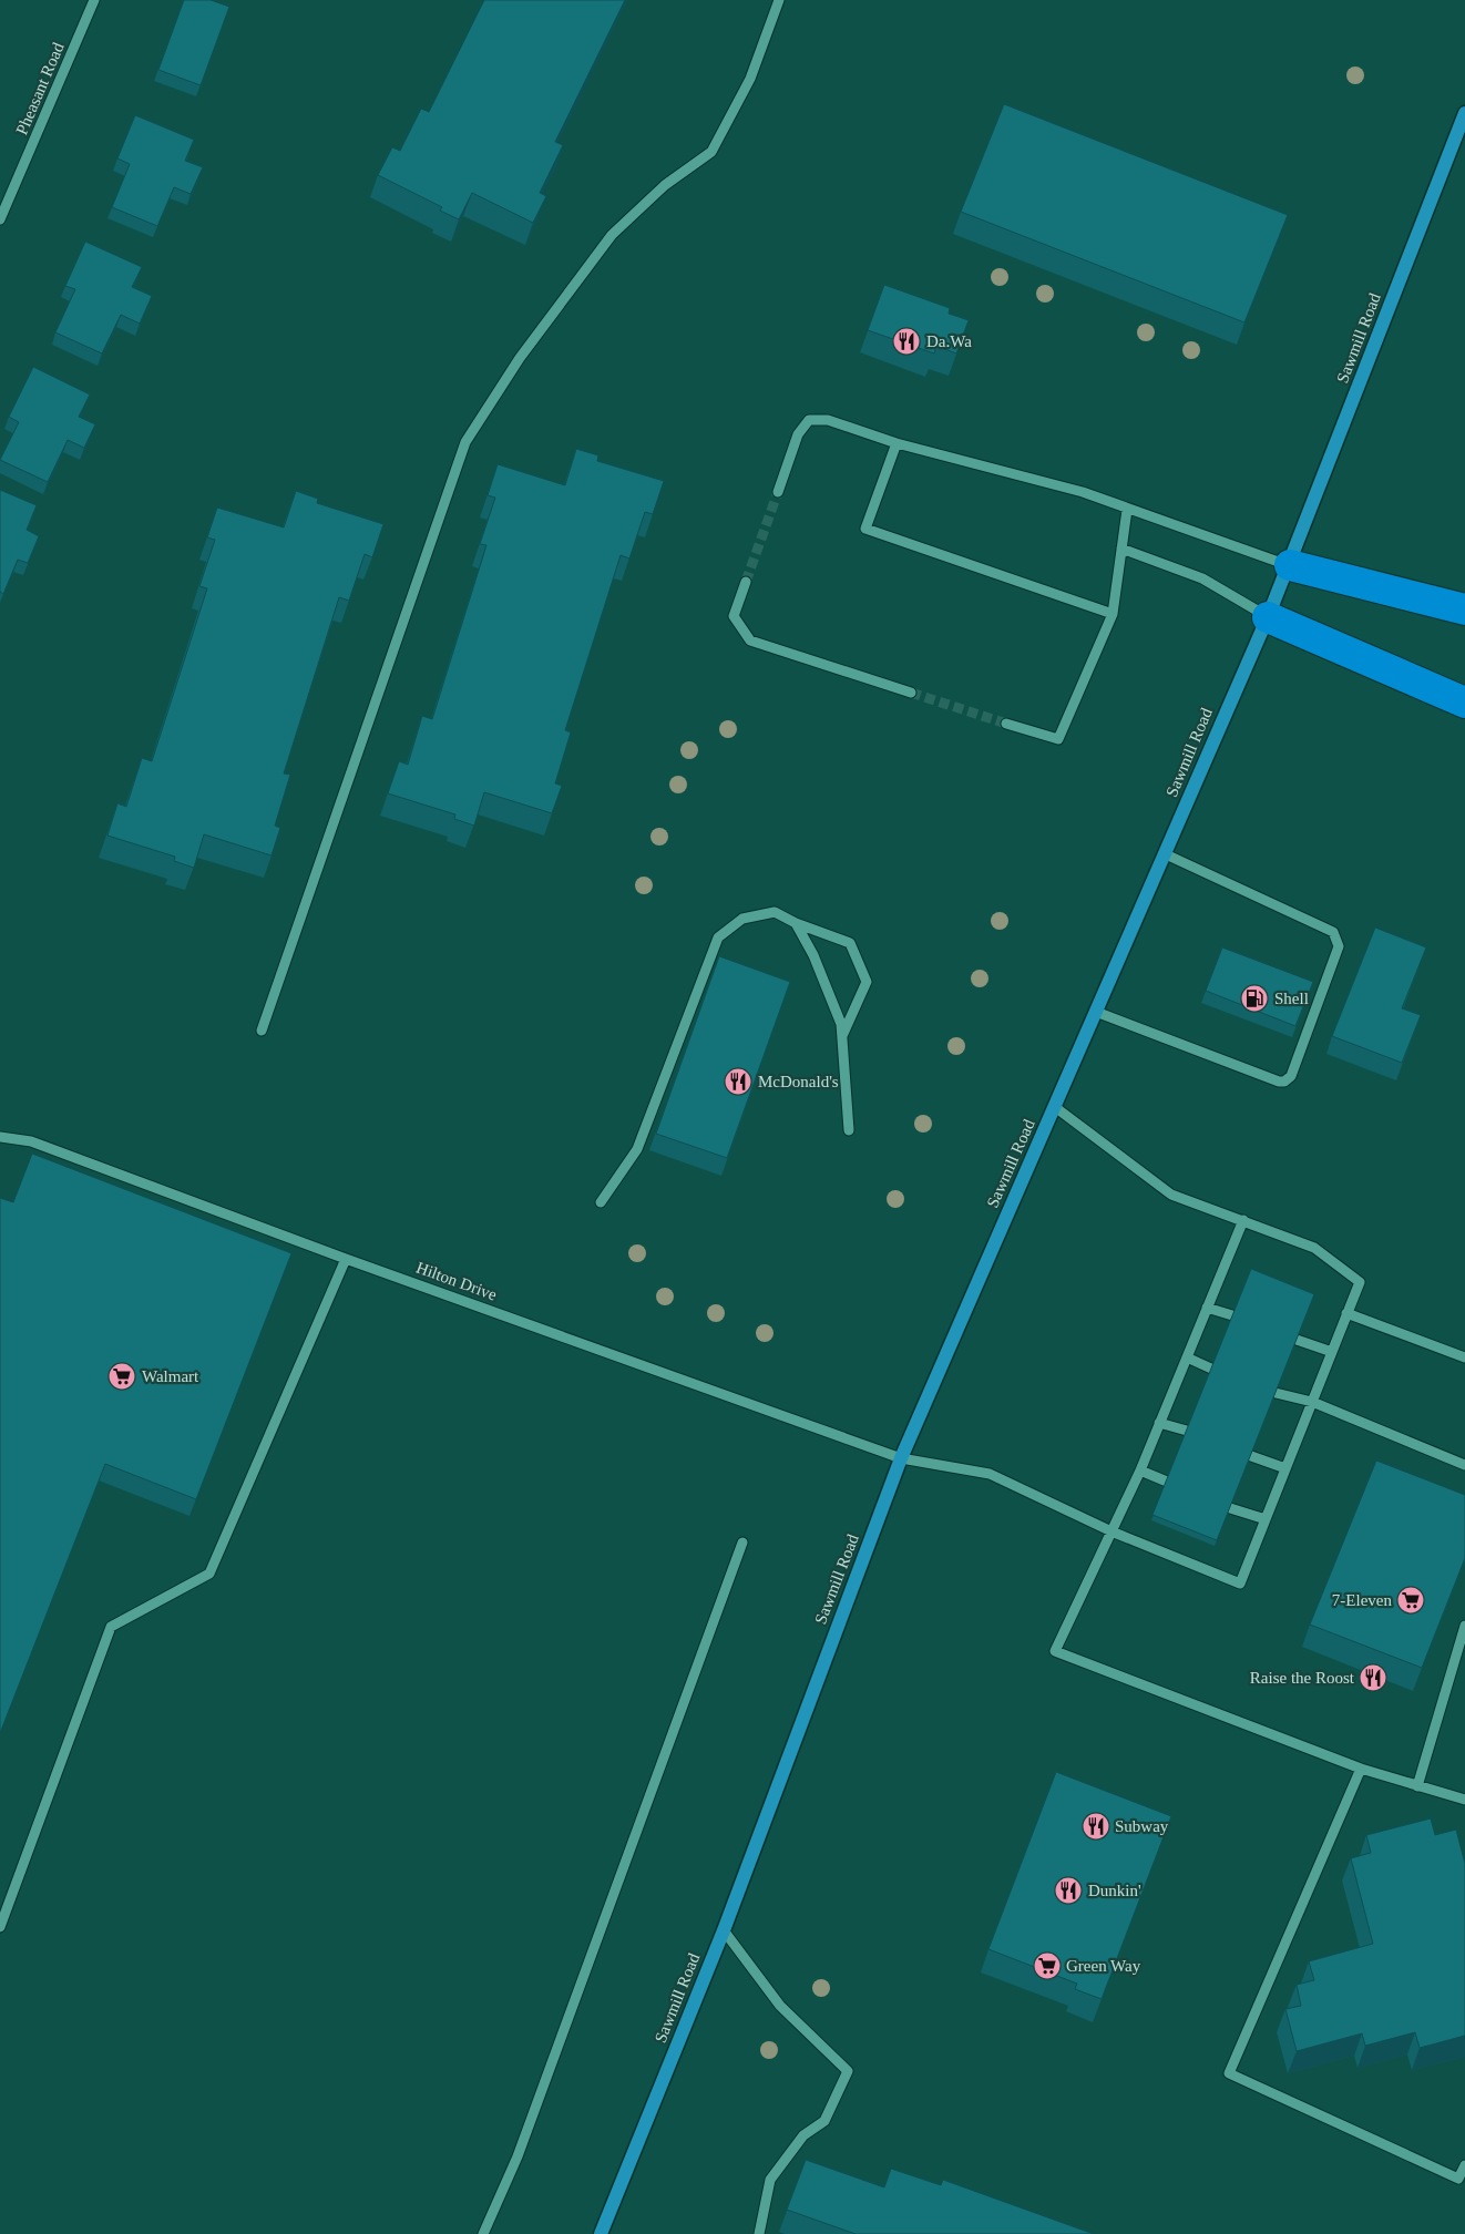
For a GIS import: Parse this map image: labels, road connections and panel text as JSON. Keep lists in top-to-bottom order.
{
  "streets": {
    "main road": ["Sawmill Road"],
    "street": ["Pheasant Road", "Hilton Drive"]
  },
  "crossings": [
    ["Sawmill Road", "Hilton Drive"]
  ],
  "places": {
    "restaurant": [
      "Da.Wa",
      "McDonald's",
      "Raise the Roost",
      "Subway",
      "Dunkin'"
    ],
    "fuel station": ["Shell"],
    "supermarket": ["Walmart", "7-Eleven", "Green Way"]
  }
}
